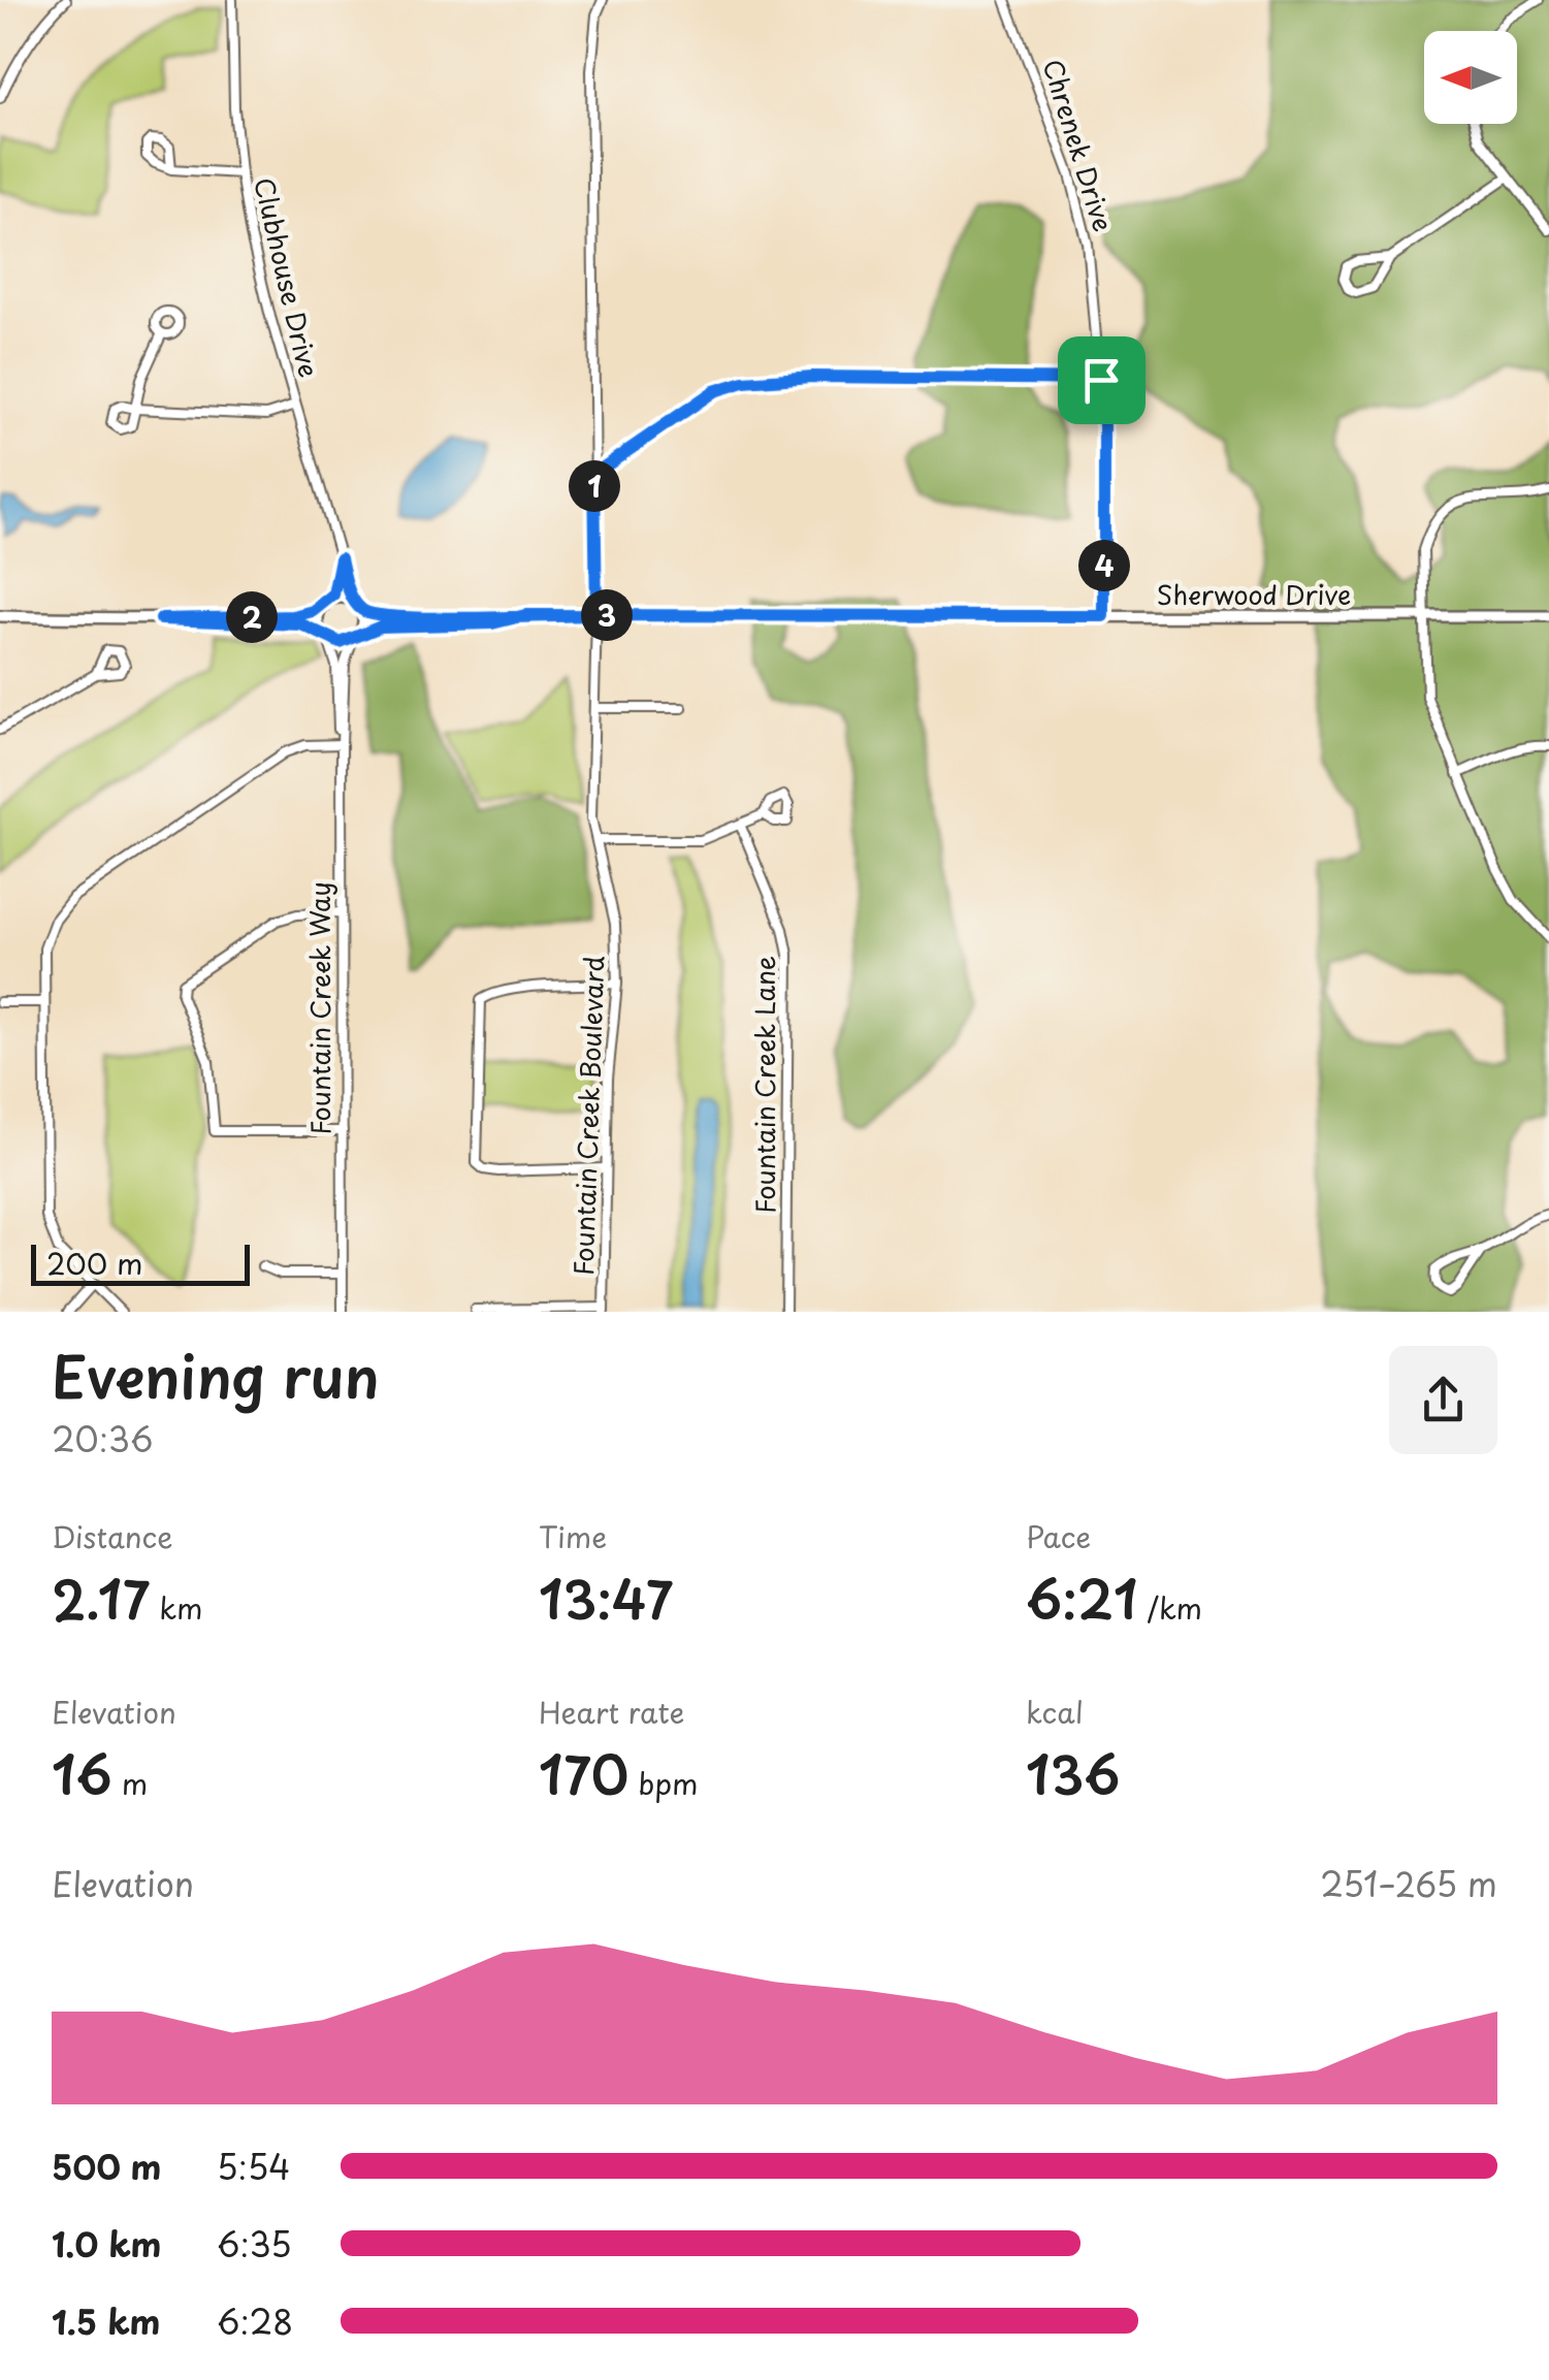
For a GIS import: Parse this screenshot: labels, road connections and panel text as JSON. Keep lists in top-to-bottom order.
{
  "streets": {
    "street": [
      "Chrenek Drive",
      "Clubhouse Drive",
      "Sherwood Drive",
      "Fountain Creek Way",
      "Fountain Creek Lane",
      "Fountain Creek Boulevard"
    ]
  },
  "crossings": [
    ["Chrenek Drive", "Sherwood Drive"],
    ["Clubhouse Drive", "Sherwood Drive"],
    ["Clubhouse Drive", "Fountain Creek Way"],
    ["Sherwood Drive", "Fountain Creek Way"],
    ["Sherwood Drive", "Fountain Creek Boulevard"]
  ],
  "scale_bar": "200 m",
  "north": "left",
  "page": {
    "pins": [
      "1",
      "4",
      "3",
      "2"
    ],
    "scale": "200 m",
    "heading": ["Evening run", "20:36"],
    "stats": [
      ["Distance", "2.17 km"],
      ["Time", "13:47"],
      ["Pace", "6:21 /km"],
      ["Elevation", "16 m"],
      ["Heart rate", "170 bpm"],
      ["kcal", "136"]
    ],
    "chart": ["Elevation", "251–265 m"],
    "list": [
      {
        "name": "500 m",
        "note": "5:54"
      },
      {
        "name": "1.0 km",
        "note": "6:35"
      },
      {
        "name": "1.5 km",
        "note": "6:28"
      }
    ]
  }
}
